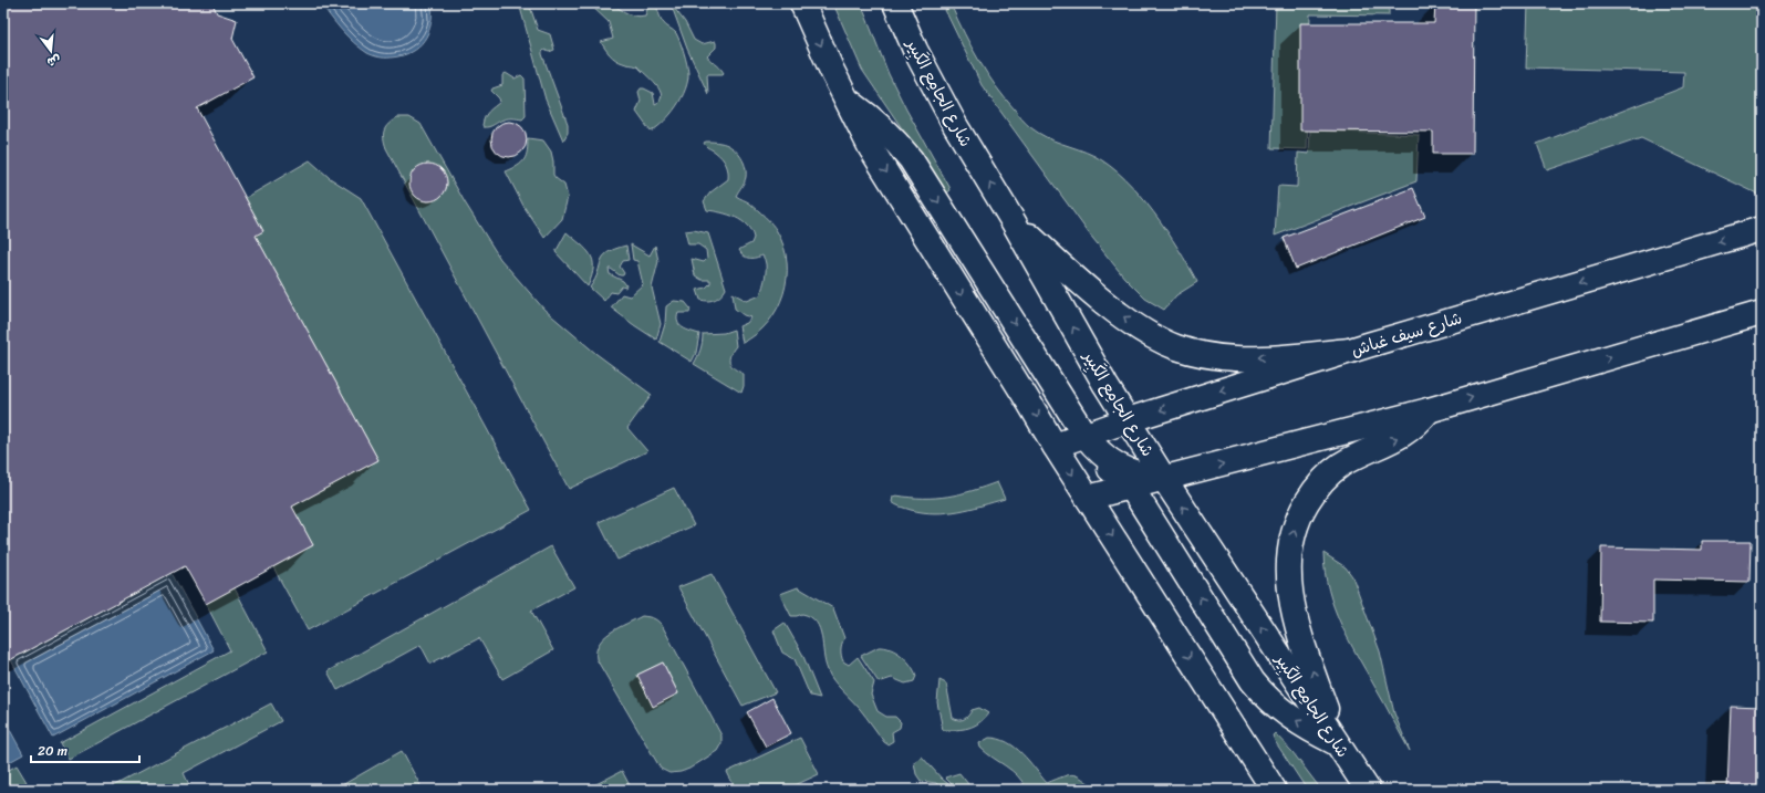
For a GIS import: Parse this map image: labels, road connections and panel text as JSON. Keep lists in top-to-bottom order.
{
  "streets": {
    "main road": ["شارع الجامِع الكَبِير", "شارع سيف غباش"]
  },
  "crossings": [
    ["شارع الجامِع الكَبِير", "شارع سيف غباش"]
  ],
  "scale_bar": "20 m",
  "north": "bottom"
}
